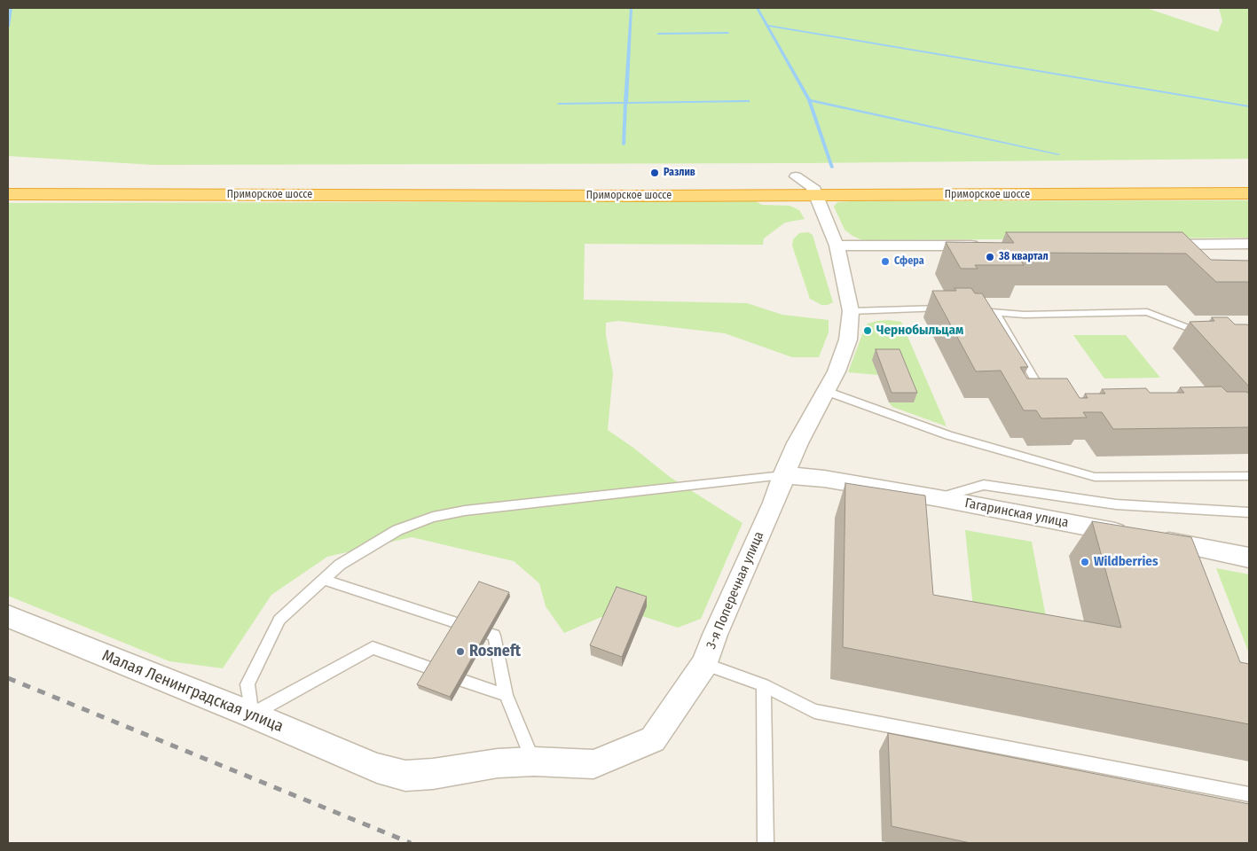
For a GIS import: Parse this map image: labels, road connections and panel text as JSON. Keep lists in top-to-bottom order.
{
  "streets": {
    "highway": ["Приморское шоссе"],
    "street": ["Гагаринская улица", "3-я Поперечная улица", "Малая Ленинградская улица"]
  },
  "crossings": [
    ["Приморское шоссе", "3-я Поперечная улица"],
    ["Гагаринская улица", "3-я Поперечная улица"],
    ["3-я Поперечная улица", "Малая Ленинградская улица"]
  ],
  "places": [
    "Разлив",
    "38 квартал",
    "Сфера",
    "Чернобыльцам",
    "Wildberries",
    "Rosneft"
  ]
}
